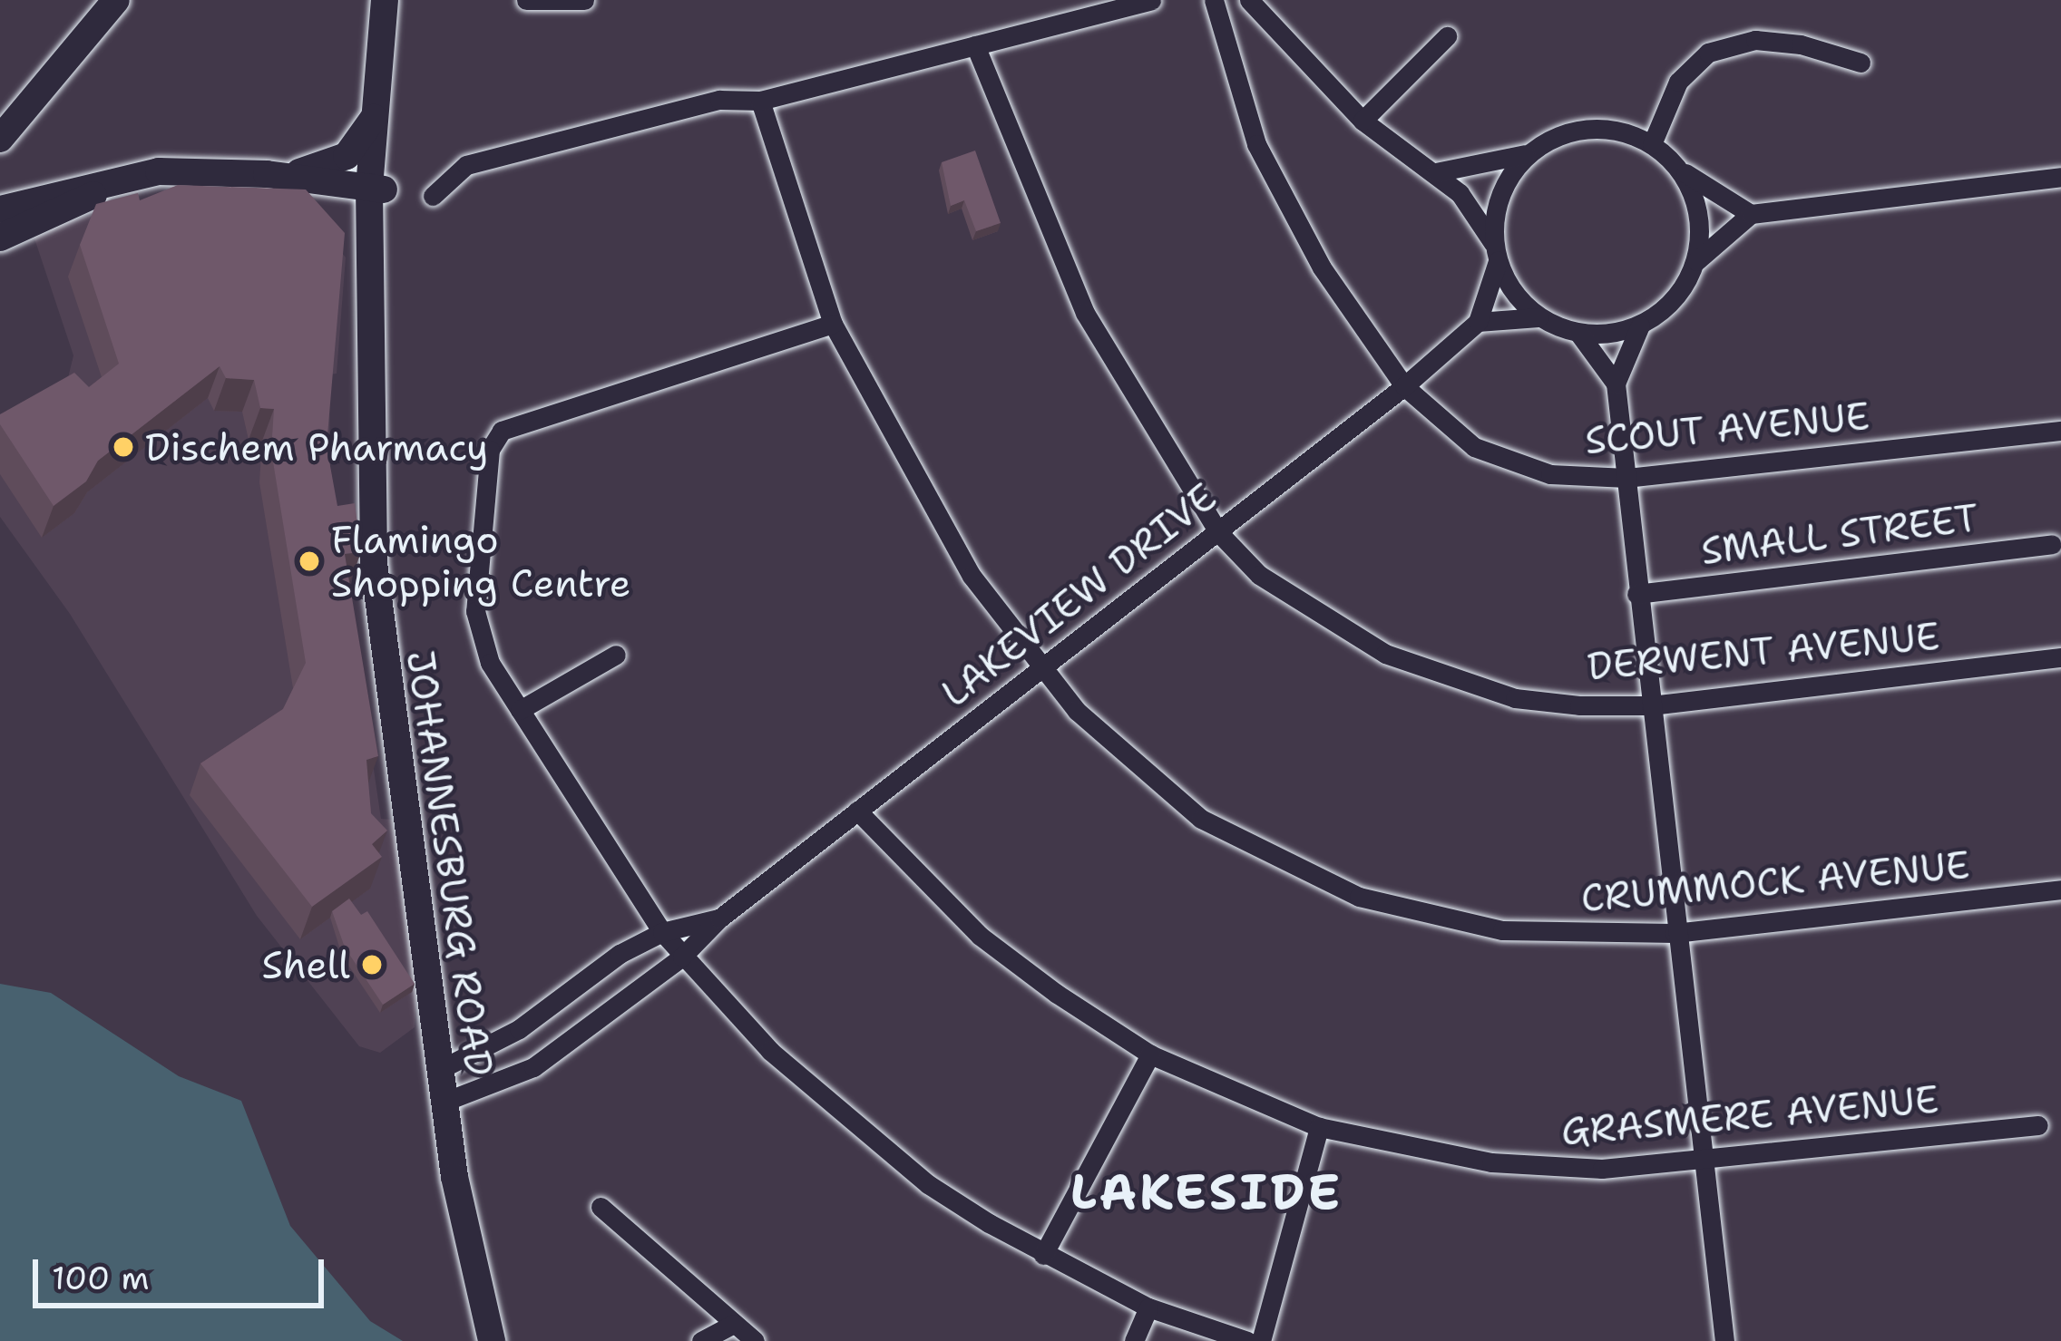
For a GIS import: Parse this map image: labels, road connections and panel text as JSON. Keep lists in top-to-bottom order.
{
  "streets": {
    "street": [
      "SCOUT AVENUE",
      "SMALL STREET",
      "LAKEVIEW DRIVE",
      "DERWENT AVENUE",
      "JOHANNESBURG ROAD",
      "CRUMMOCK AVENUE",
      "GRASMERE AVENUE"
    ]
  },
  "crossings": [
    ["SCOUT AVENUE", "LAKEVIEW DRIVE"],
    ["LAKEVIEW DRIVE", "DERWENT AVENUE"],
    ["LAKEVIEW DRIVE", "JOHANNESBURG ROAD"],
    ["LAKEVIEW DRIVE", "CRUMMOCK AVENUE"],
    ["LAKEVIEW DRIVE", "GRASMERE AVENUE"]
  ],
  "districts": ["LAKESIDE"],
  "places": ["Dischem Pharmacy", "Flamingo Shopping Centre", "Shell"],
  "scale_bar": "100 m"
}
